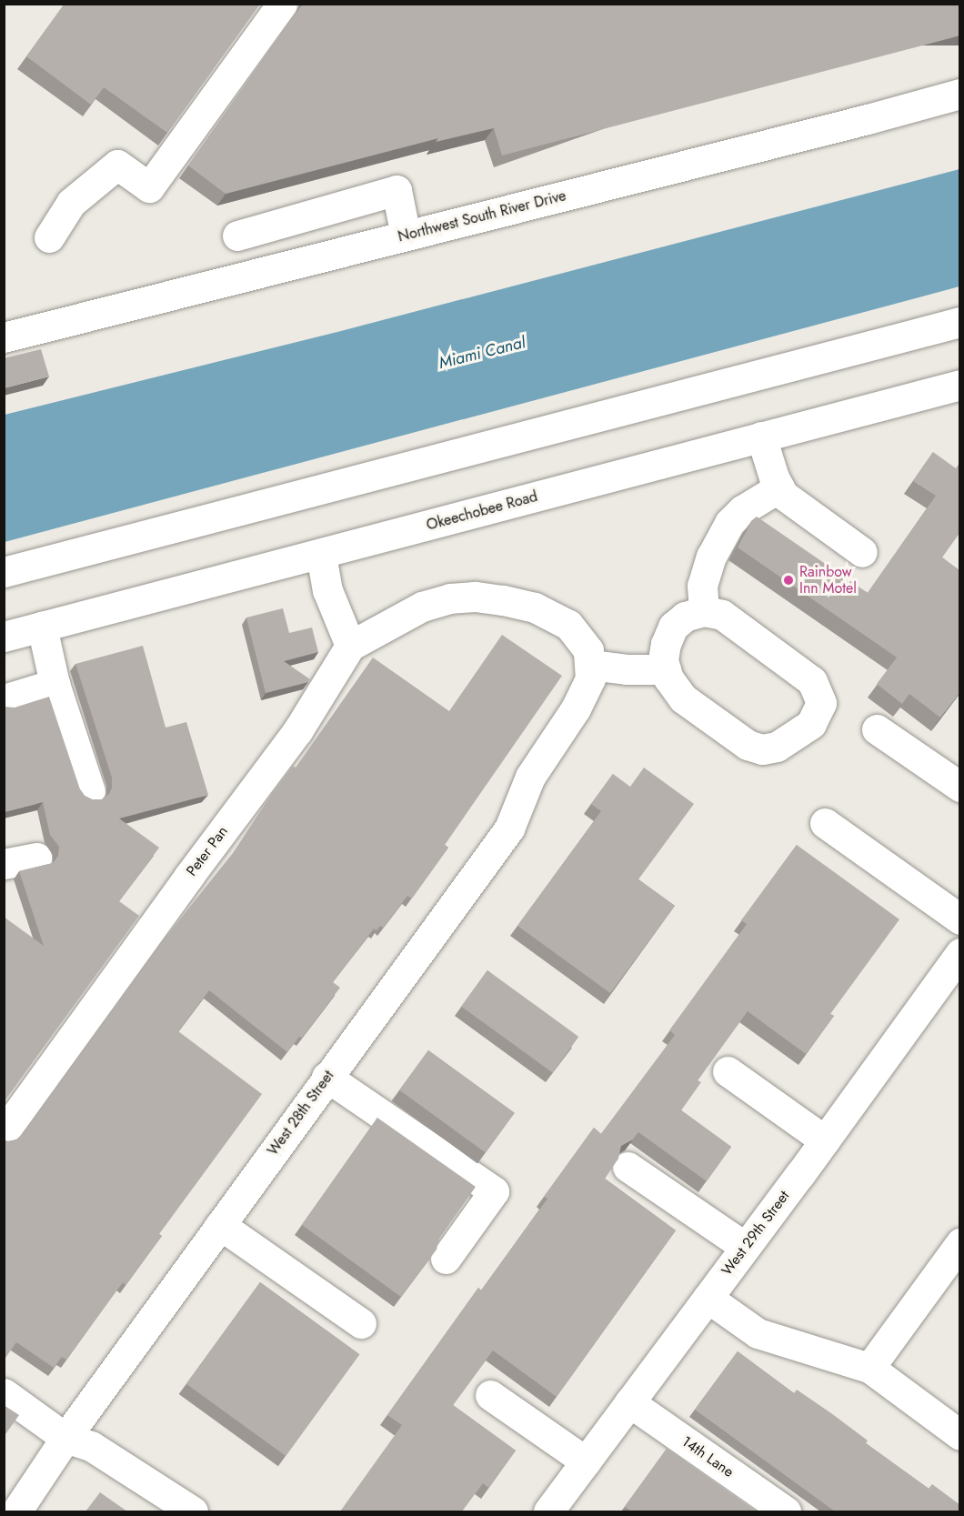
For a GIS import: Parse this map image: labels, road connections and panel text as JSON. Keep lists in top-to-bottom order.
{
  "streets": {
    "main road": [
      "Northwest South River Drive",
      "Okeechobee Road",
      "Peter Pan",
      "West 28th Street",
      "West 29th Street",
      "14th Lane"
    ]
  },
  "crossings": [
    ["West 29th Street", "14th Lane"]
  ],
  "water": ["Miami Canal"],
  "places": ["Rainbow Inn Motel"]
}
